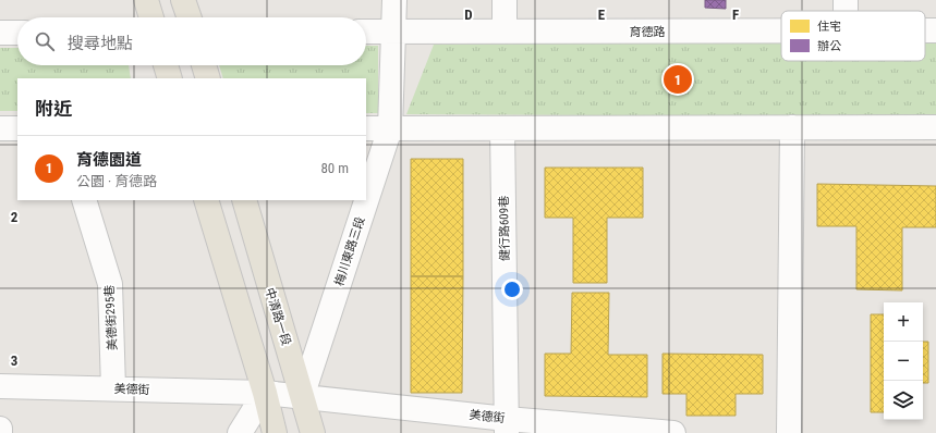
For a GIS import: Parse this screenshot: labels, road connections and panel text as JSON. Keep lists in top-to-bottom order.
{
  "streets": {
    "main road": ["中清路一段"],
    "street": [
      "育德路",
      "健行路609巷",
      "梅川東路三段",
      "美德街295巷",
      "美德街"
    ]
  },
  "crossings": [
    ["育德路", "梅川東路三段"],
    ["健行路609巷", "美德街"],
    ["梅川東路三段", "中清路一段"],
    ["梅川東路三段", "美德街"],
    ["中清路一段", "美德街"],
    ["美德街295巷", "美德街"]
  ],
  "legend": ["住宅", "辦公"],
  "page": {
    "search": "搜尋地點",
    "pins": "1",
    "heading": "附近",
    "list": [
      {
        "mark": "1",
        "name": "育德園道",
        "note": "公園 · 育德路",
        "value": "80 m"
      }
    ],
    "map_buttons": ["+", "−"]
  },
  "grid": {
    "columns": ["D", "E", "F"],
    "rows": ["2", "3"]
  }
}
